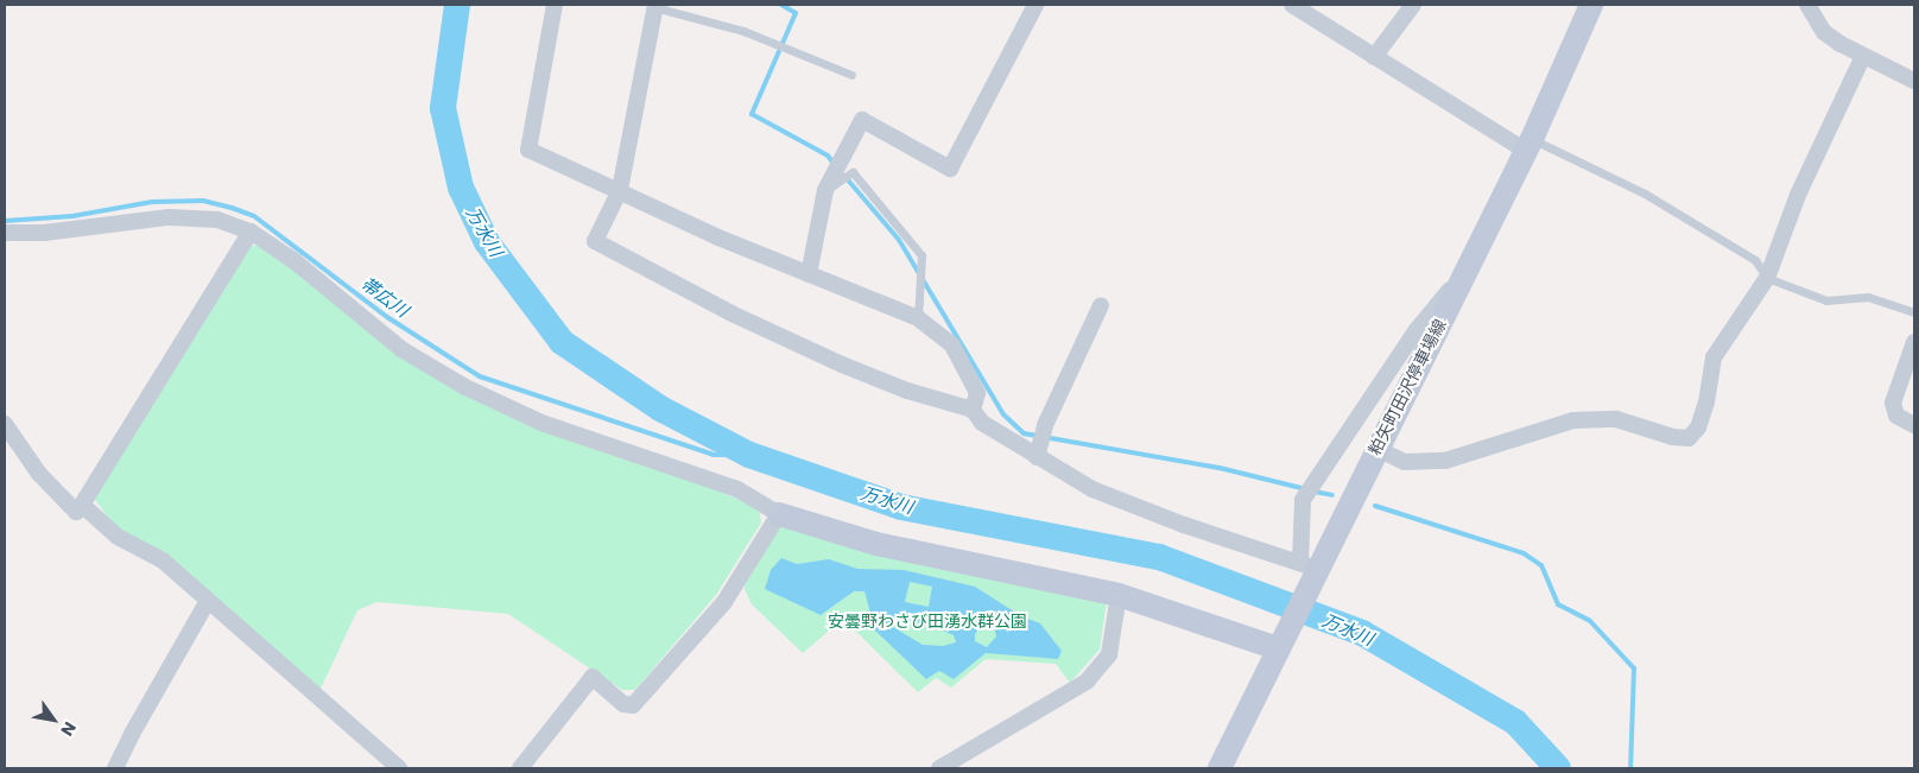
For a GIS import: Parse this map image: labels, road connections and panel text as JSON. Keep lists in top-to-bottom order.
{
  "streets": {
    "main road": ["粕矢町田沢停車場線"]
  },
  "water": ["万水川", "帯広川"],
  "parks": ["安曇野わさび田湧水群公園"],
  "north": "bottom right"
}
